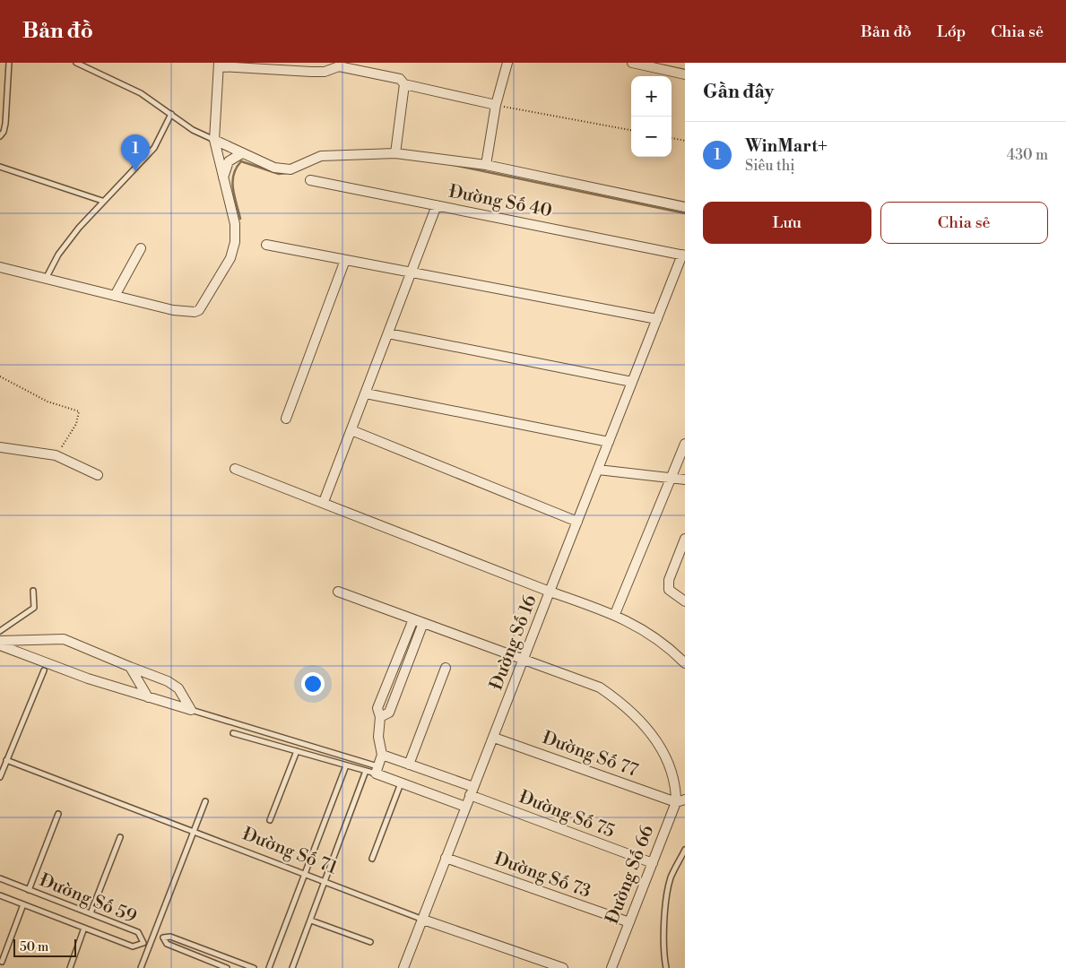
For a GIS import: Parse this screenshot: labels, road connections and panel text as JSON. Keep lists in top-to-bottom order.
{
  "streets": {
    "street": [
      "Đường Số 40",
      "Đường Số 16",
      "Đường Số 77",
      "Đường Số 75",
      "Đường Số 71",
      "Đường Số 66",
      "Đường Số 73"
    ],
    "lane": ["Đường Số 59"]
  },
  "crossings": [
    ["Đường Số 16", "Đường Số 77"],
    ["Đường Số 16", "Đường Số 75"],
    ["Đường Số 16", "Đường Số 71"],
    ["Đường Số 16", "Đường Số 73"],
    ["Đường Số 77", "Đường Số 66"],
    ["Đường Số 75", "Đường Số 66"],
    ["Đường Số 66", "Đường Số 73"]
  ],
  "scale_bar": "50 m",
  "page": {
    "header": "Bản đồ",
    "nav": ["Bản đồ", "Lớp", "Chia sẻ"],
    "heading": "Gần đây",
    "map_buttons": ["+", "−"],
    "list": [
      {
        "mark": "1",
        "name": "WinMart+",
        "note": "Siêu thị",
        "value": "430 m"
      }
    ],
    "pins": "1",
    "buttons": ["Lưu", "Chia sẻ"],
    "scale": "50 m"
  }
}
